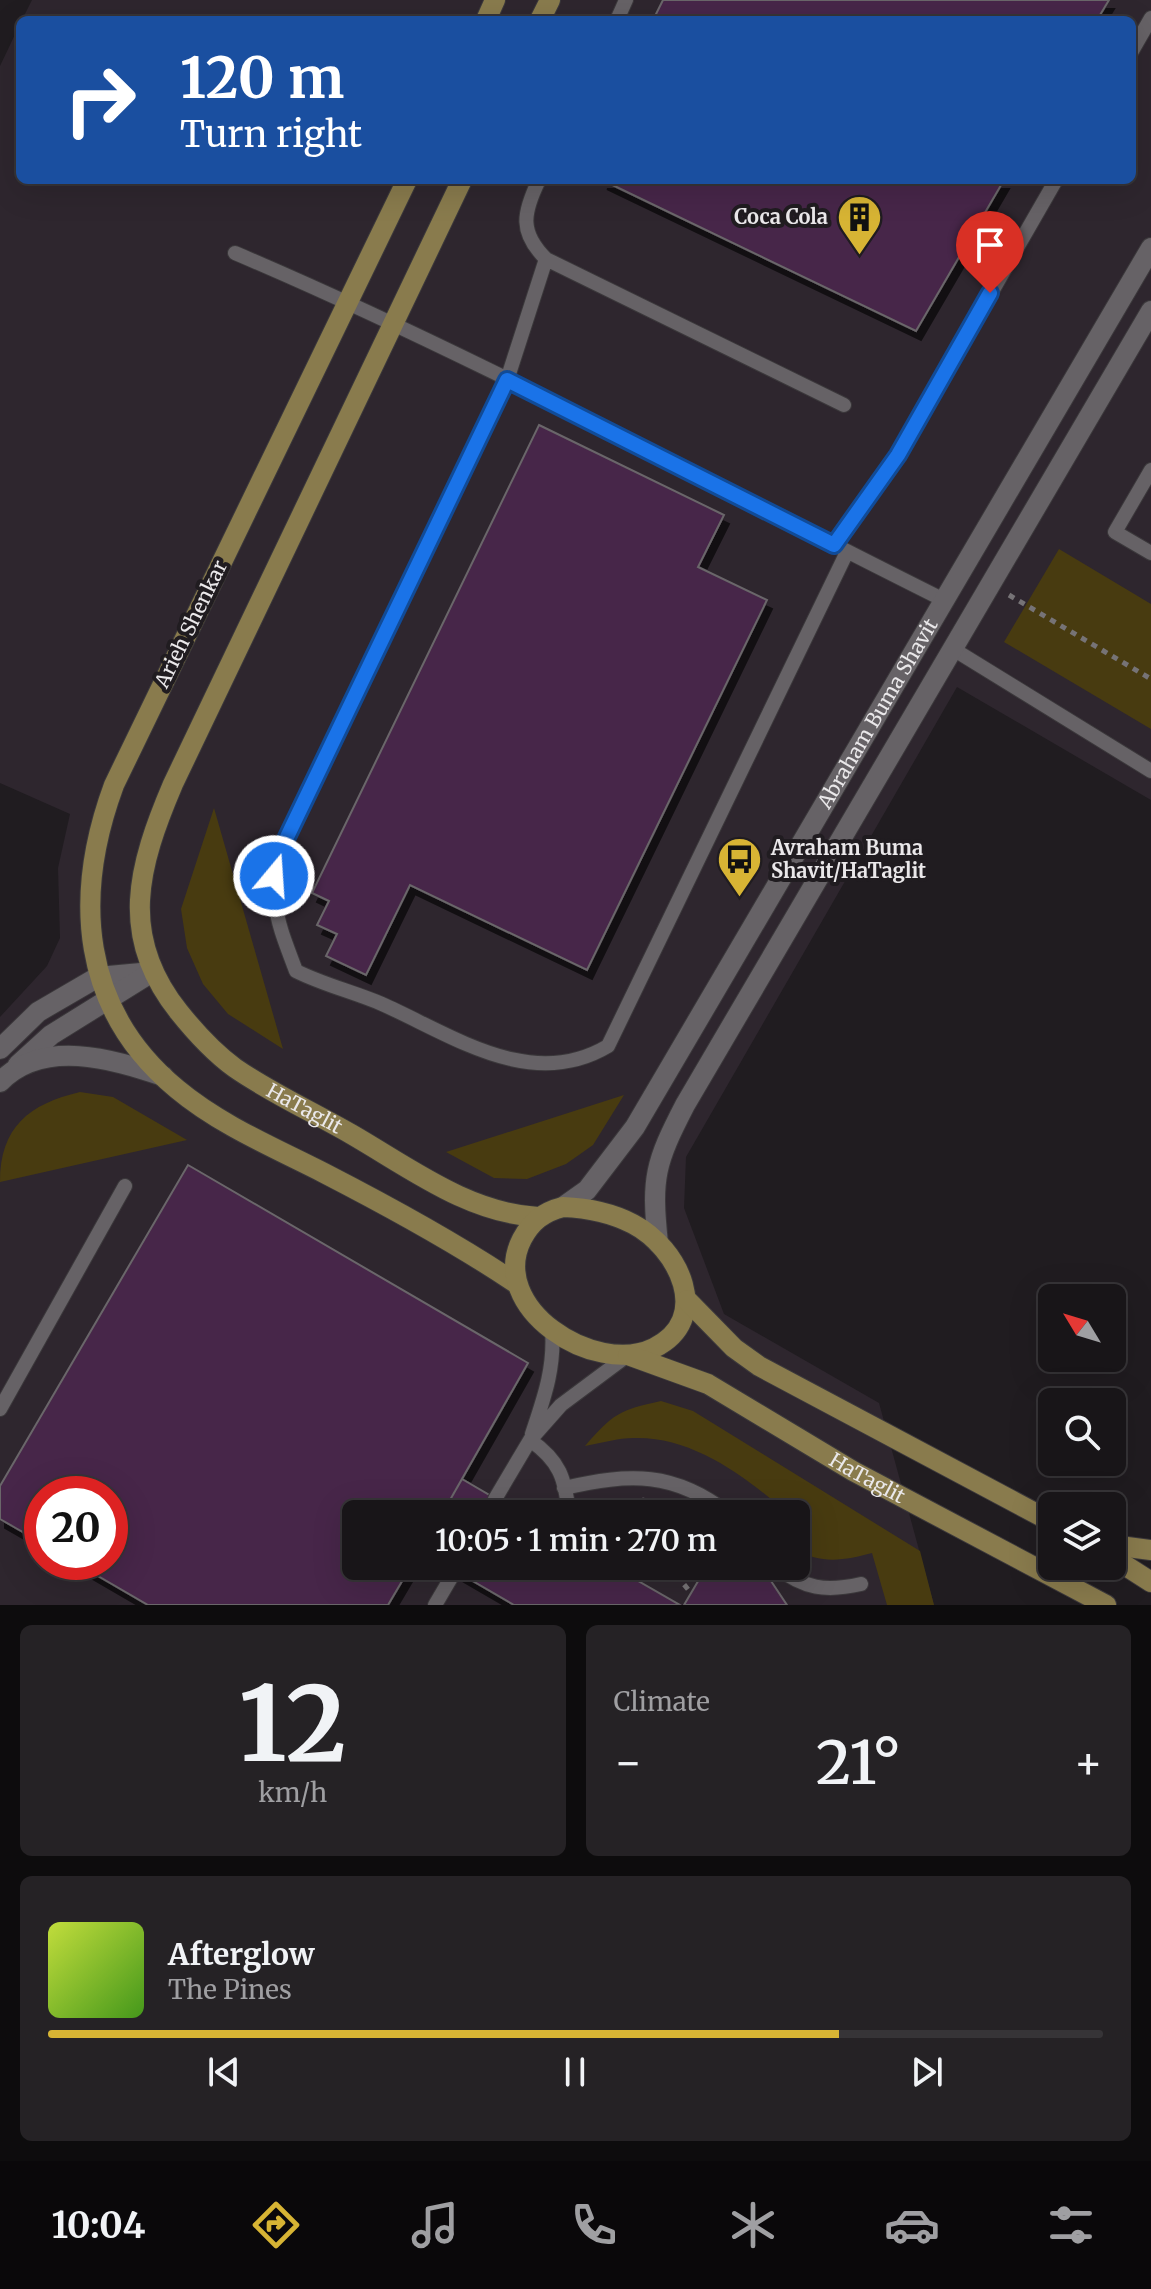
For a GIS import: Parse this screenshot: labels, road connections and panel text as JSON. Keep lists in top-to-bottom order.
{
  "streets": {
    "street": ["Arieh Shenkar", "Abraham Buma Shavit", "HaTaglit"]
  },
  "crossings": [
    ["Abraham Buma Shavit", "HaTaglit"]
  ],
  "places": {
    "building": ["Coca Cola"],
    "bus stop": ["Avraham Buma Shavit/HaTaglit"]
  },
  "north": "top left",
  "page": {
    "turn": ["120 m", "Turn right"],
    "limit": "20",
    "trip": "10:05 · 1 min · 270 m",
    "tile": [
      ["12", "km/h"],
      "Climate"
    ],
    "heat": ["−", "21°", "+"],
    "song": ["Afterglow", "The Pines"],
    "tabs": "10:04"
  }
}
